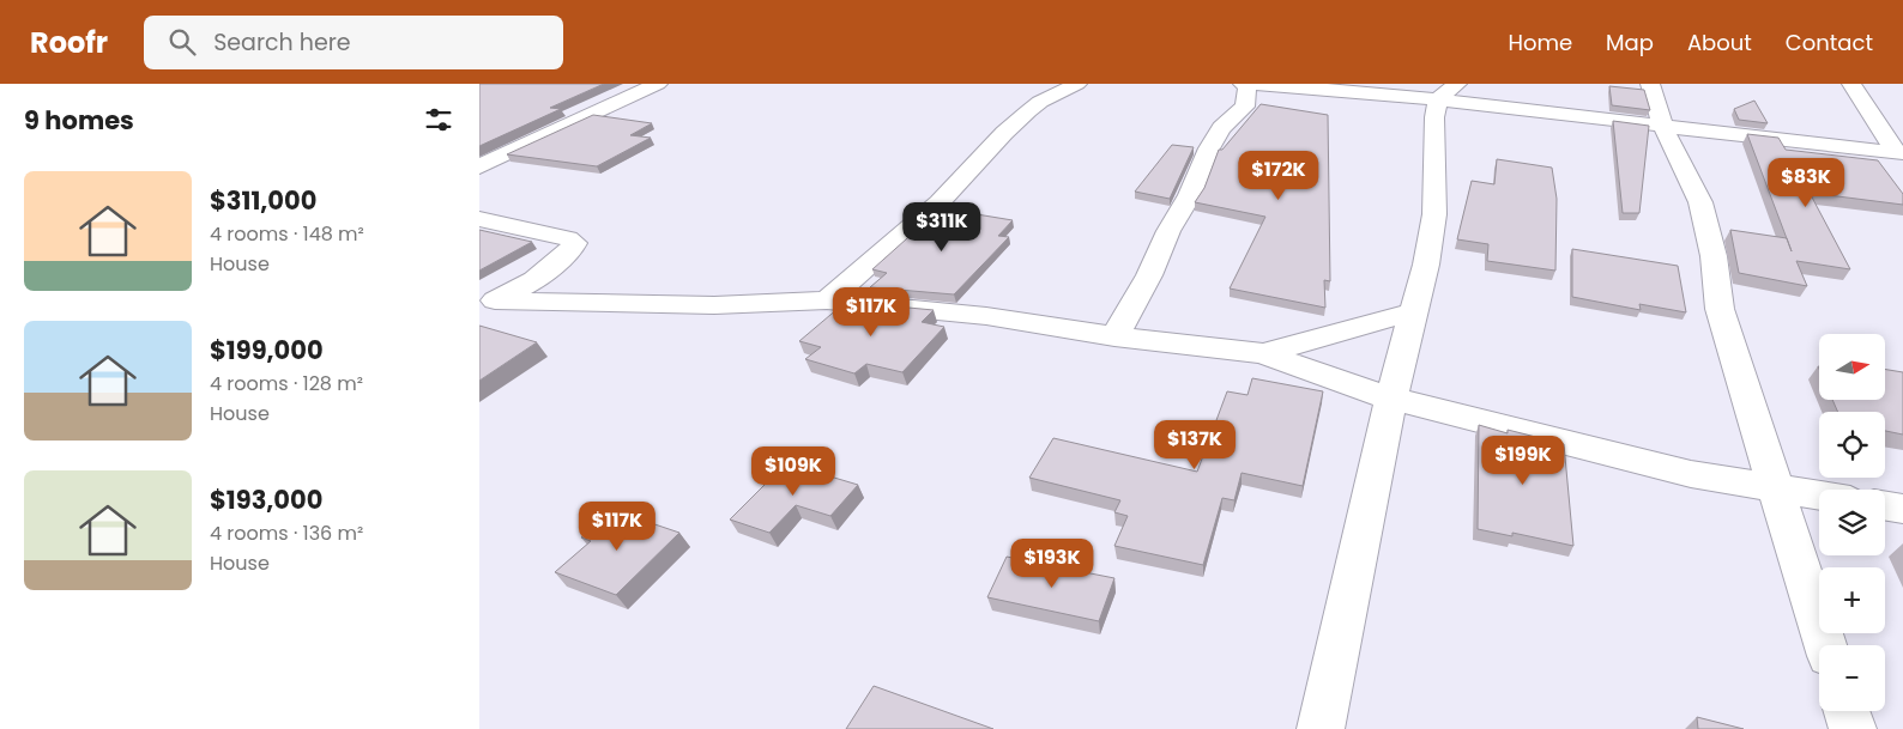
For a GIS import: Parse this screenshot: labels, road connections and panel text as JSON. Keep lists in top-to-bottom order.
{
  "north": "right",
  "page": {
    "header": "Roofr",
    "search": "Search here",
    "nav": [
      "Home",
      "Map",
      "About",
      "Contact"
    ],
    "heading": "9 homes",
    "price": [
      "$172K",
      "$83K",
      "$311K",
      "$117K",
      "$137K",
      "$199K",
      "$109K",
      "$117K",
      "$193K"
    ],
    "list": [
      {
        "name": "$311,000",
        "note": "4 rooms · 148 m² · House"
      },
      {
        "name": "$199,000",
        "note": "4 rooms · 128 m² · House"
      },
      {
        "name": "$193,000",
        "note": "4 rooms · 136 m² · House"
      }
    ],
    "map_buttons": ["+", "−"]
  }
}
